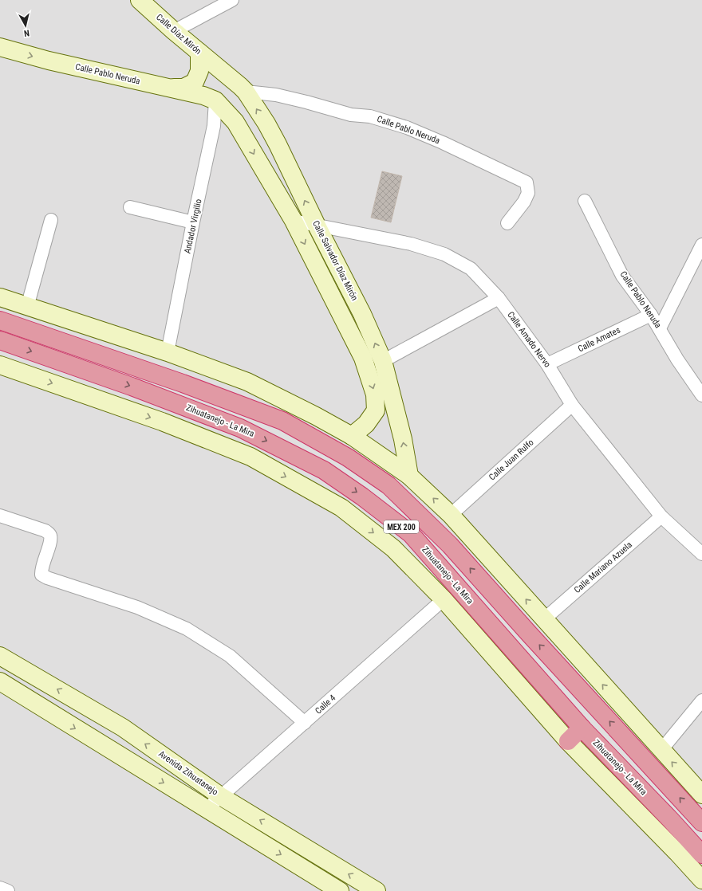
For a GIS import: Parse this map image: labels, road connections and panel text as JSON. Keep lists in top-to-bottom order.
{
  "streets": {
    "highway": ["Zihuatanejo - La Mira", "MEX 200"],
    "street": [
      "Calle Díaz Mirón",
      "Calle Pablo Neruda",
      "Andador Virgilio",
      "Calle Salvador Díaz Mirón",
      "Calle Amado Nervo",
      "Calle Amates",
      "Calle Juan Rulfo",
      "Calle Mariano Azuela",
      "Calle 4",
      "Avenida Zihuatanejo"
    ]
  },
  "crossings": [
    ["Calle Díaz Mirón", "Calle Salvador Díaz Mirón"],
    ["Calle Pablo Neruda", "Andador Virgilio"],
    ["Calle Pablo Neruda", "Calle Salvador Díaz Mirón"],
    ["Calle Pablo Neruda", "Calle Amates"],
    ["Calle Salvador Díaz Mirón", "Calle Amado Nervo"],
    ["Calle Amado Nervo", "Calle Amates"],
    ["Calle Amado Nervo", "Calle Juan Rulfo"],
    ["Calle Amado Nervo", "Calle Mariano Azuela"],
    ["Calle 4", "Avenida Zihuatanejo"]
  ],
  "north": "bottom"
}
